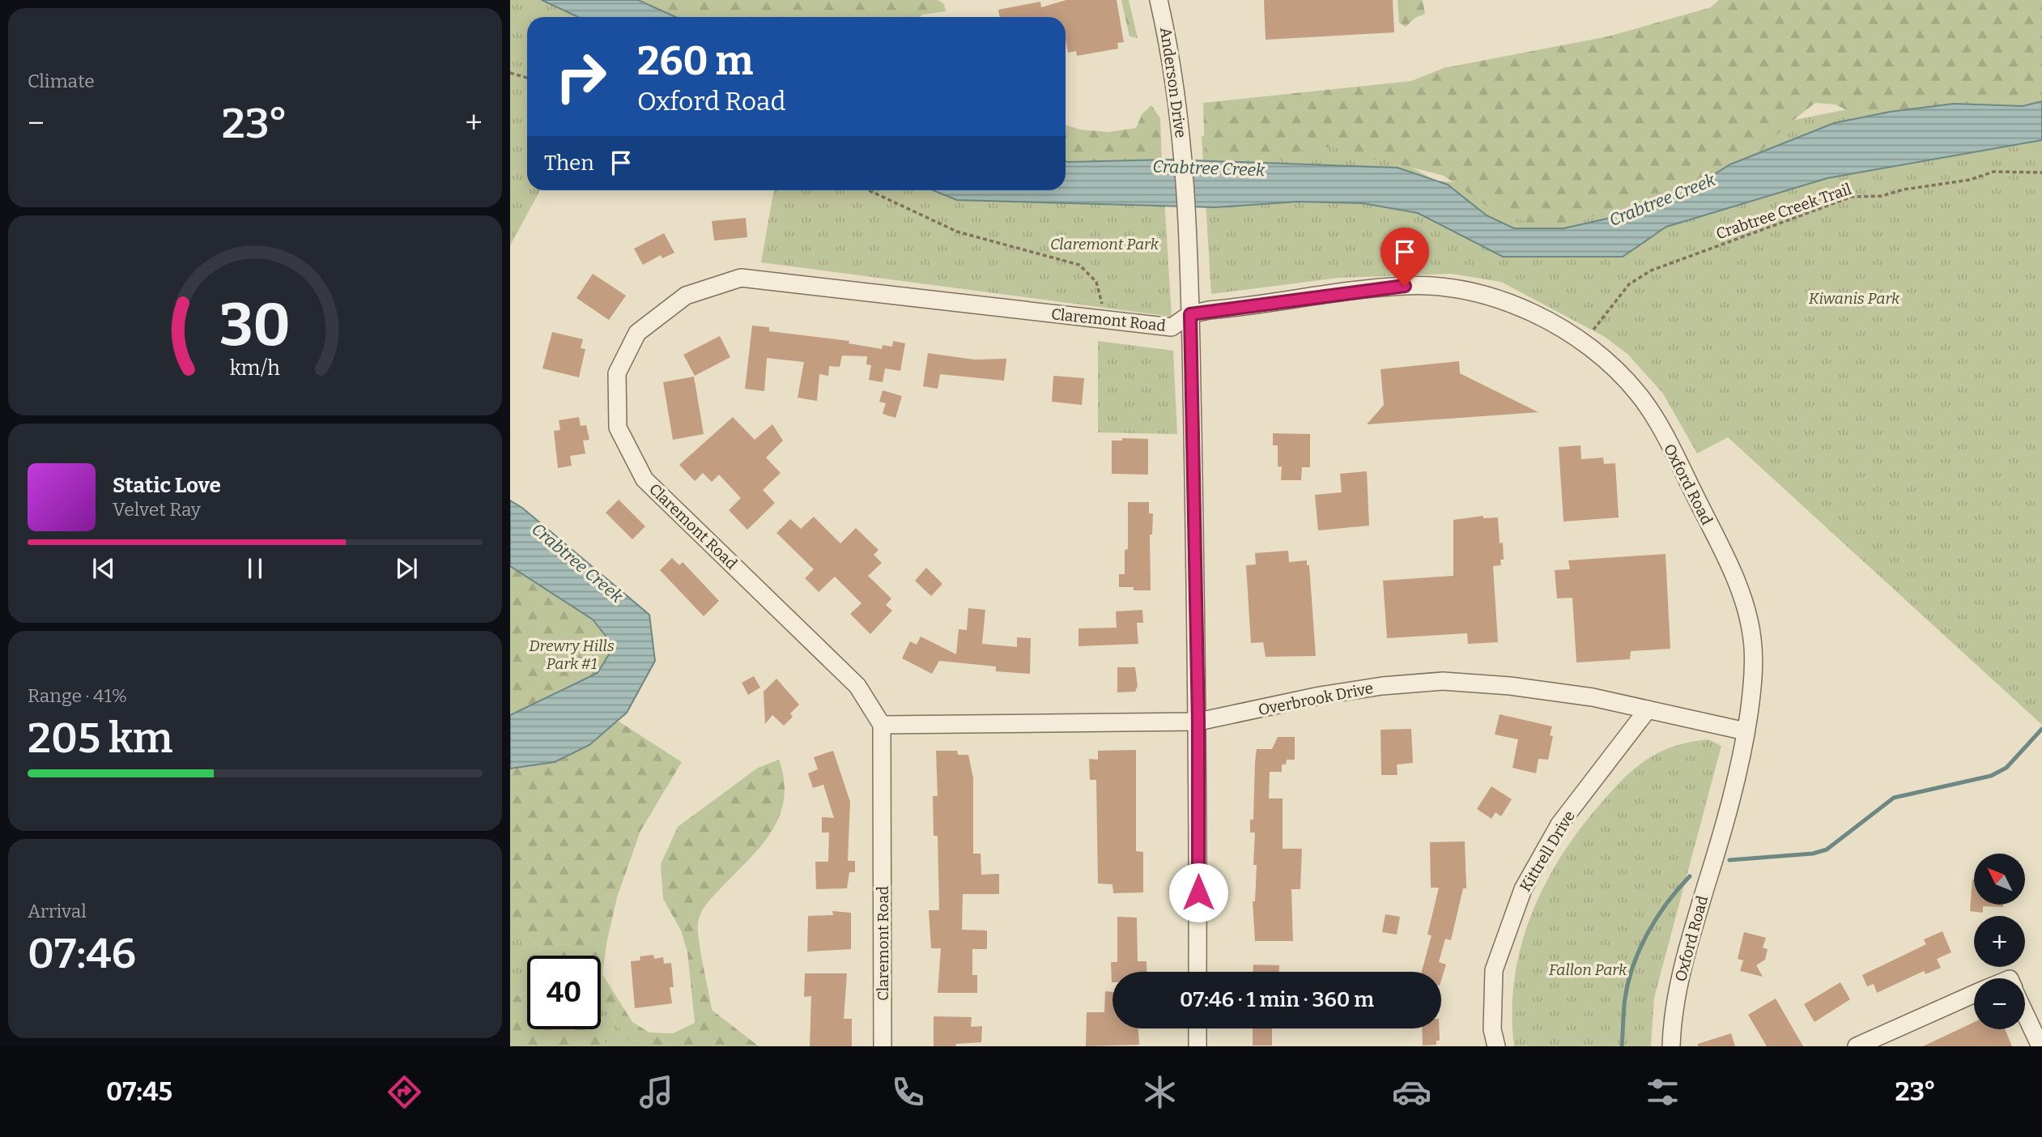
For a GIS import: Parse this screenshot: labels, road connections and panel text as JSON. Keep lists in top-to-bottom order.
{
  "streets": {
    "street": [
      "Anderson Drive",
      "Claremont Road",
      "Oxford Road",
      "Overbrook Drive",
      "Kittrell Drive"
    ],
    "path": ["Crabtree Creek Trail"]
  },
  "crossings": [
    ["Anderson Drive", "Claremont Road"],
    ["Anderson Drive", "Oxford Road"],
    ["Anderson Drive", "Overbrook Drive"],
    ["Claremont Road", "Oxford Road"],
    ["Claremont Road", "Overbrook Drive"],
    ["Oxford Road", "Overbrook Drive"],
    ["Overbrook Drive", "Kittrell Drive"]
  ],
  "water": ["Crabtree Creek"],
  "parks": [
    "Claremont Park",
    "Kiwanis Park",
    "Drewry Hills Park #1",
    "Fallon Park"
  ],
  "north": "top left",
  "page": {
    "tile": [
      "Climate",
      ["Range · 41%", "205 km"],
      ["Arrival", "07:46"]
    ],
    "turn": ["260 m", "Oxford Road"],
    "heat": ["−", "23°", "+"],
    "then": "Then",
    "song": ["Static Love", "Velvet Ray"],
    "map_buttons": ["+", "−"],
    "limit": "40",
    "trip": "07:46 · 1 min · 360 m",
    "tabs": ["07:45", "23°"],
    "gauge": ["30", "km/h"]
  }
}
